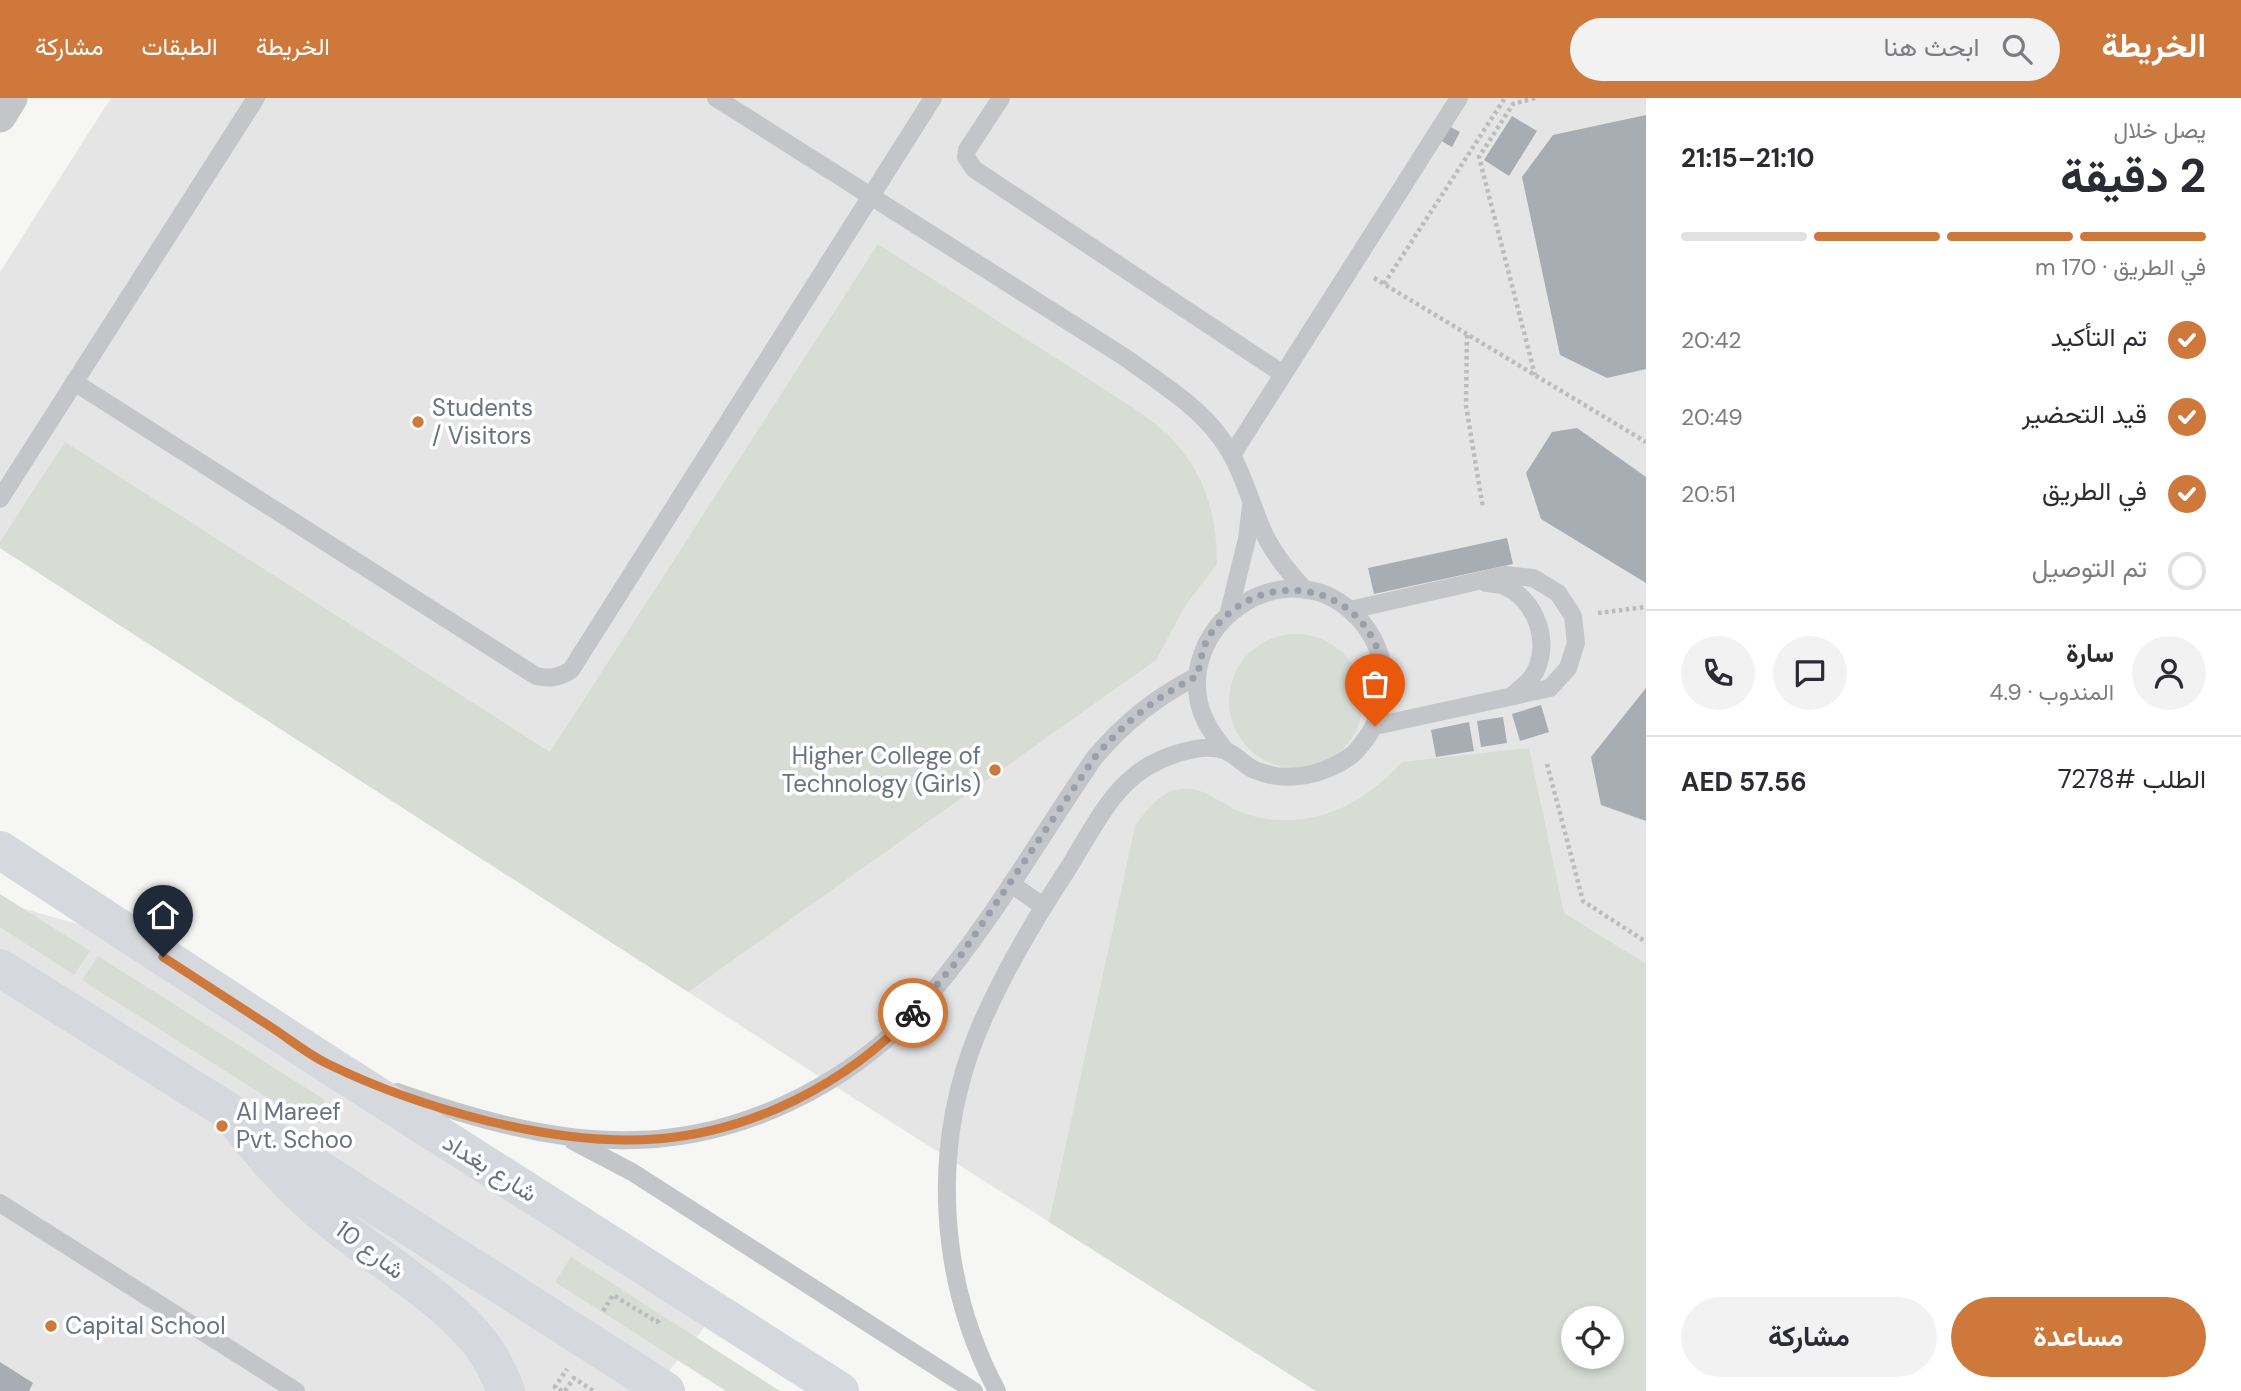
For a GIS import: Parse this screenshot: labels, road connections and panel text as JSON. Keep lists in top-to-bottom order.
{
  "streets": {
    "main road": ["شارع بغداد", "شارع 10"]
  },
  "places": [
    "Students / Visitors",
    "Higher College of Technology (Girls)",
    "Al Mareef Pvt. Schoo",
    "Capital School"
  ],
  "page": {
    "header": "الخريطة",
    "search": "ابحث هنا",
    "nav": ["الخريطة", "الطبقات", "مشاركة"],
    "heading": ["2 دقيقة", "يصل خلال", "21:10–21:15"],
    "panel": [
      "سارة",
      "المندوب · 4.9",
      "الطلب #7278",
      "AED 57.56"
    ],
    "bar": "في الطريق · 170 m",
    "list": [
      ["تم التأكيد", "20:42"],
      ["قيد التحضير", "20:49"],
      ["في الطريق", "20:51"],
      "تم التوصيل"
    ],
    "buttons": ["مساعدة", "مشاركة"]
  }
}
